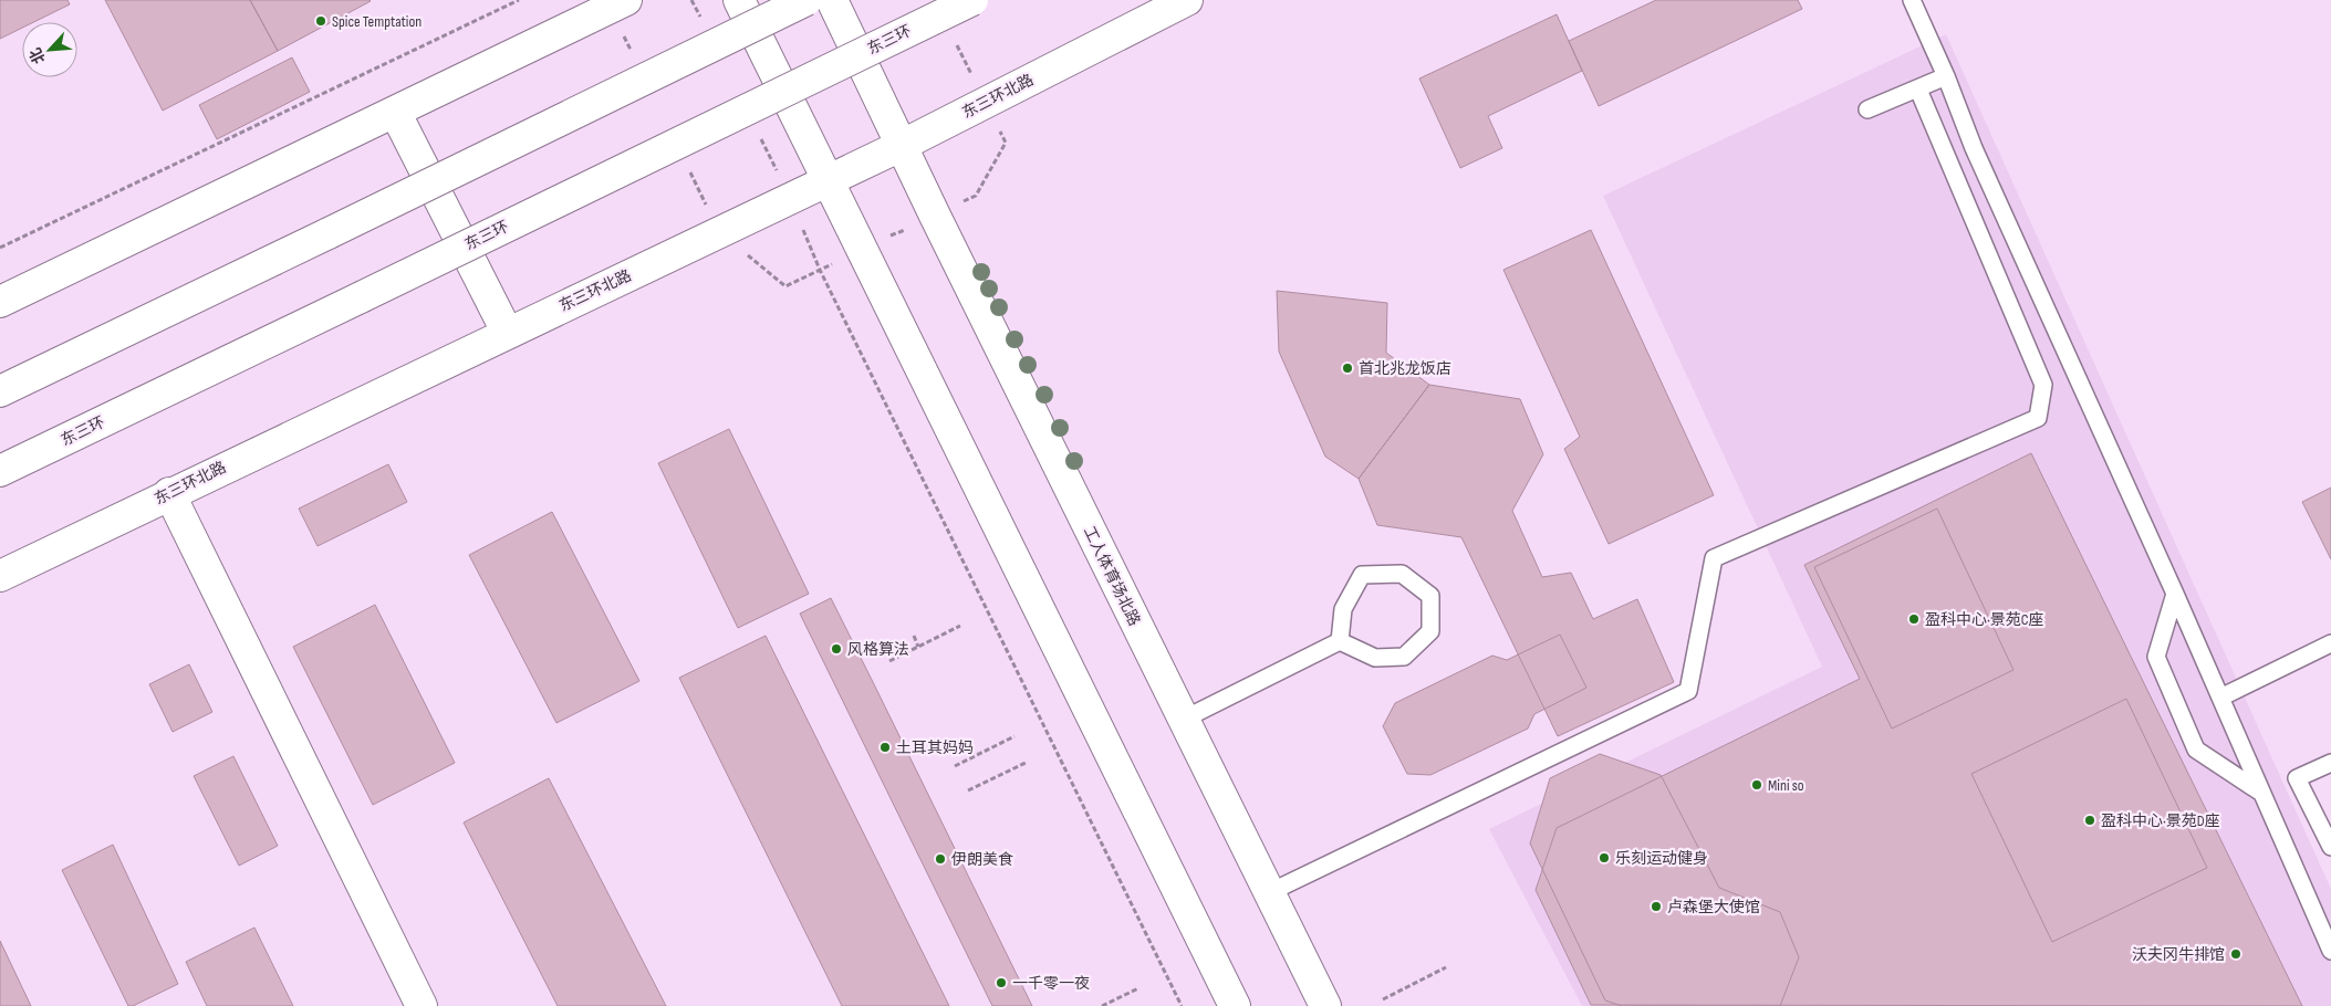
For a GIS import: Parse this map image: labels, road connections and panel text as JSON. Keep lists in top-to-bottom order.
{
  "streets": {
    "main road": ["东三环", "东三环北路", "工人体育场北路"]
  },
  "crossings": [
    ["东三环北路", "工人体育场北路"]
  ],
  "places": [
    "Spice Temptation",
    "首北兆龙饭店",
    "盈科中心·景苑C座",
    "风格算法",
    "土耳其妈妈",
    "Mini so",
    "盈科中心·景苑D座",
    "乐刻运动健身",
    "伊朗美食",
    "卢森堡大使馆",
    "沃夫冈牛排馆",
    "一千零一夜"
  ],
  "north": "bottom left"
}
